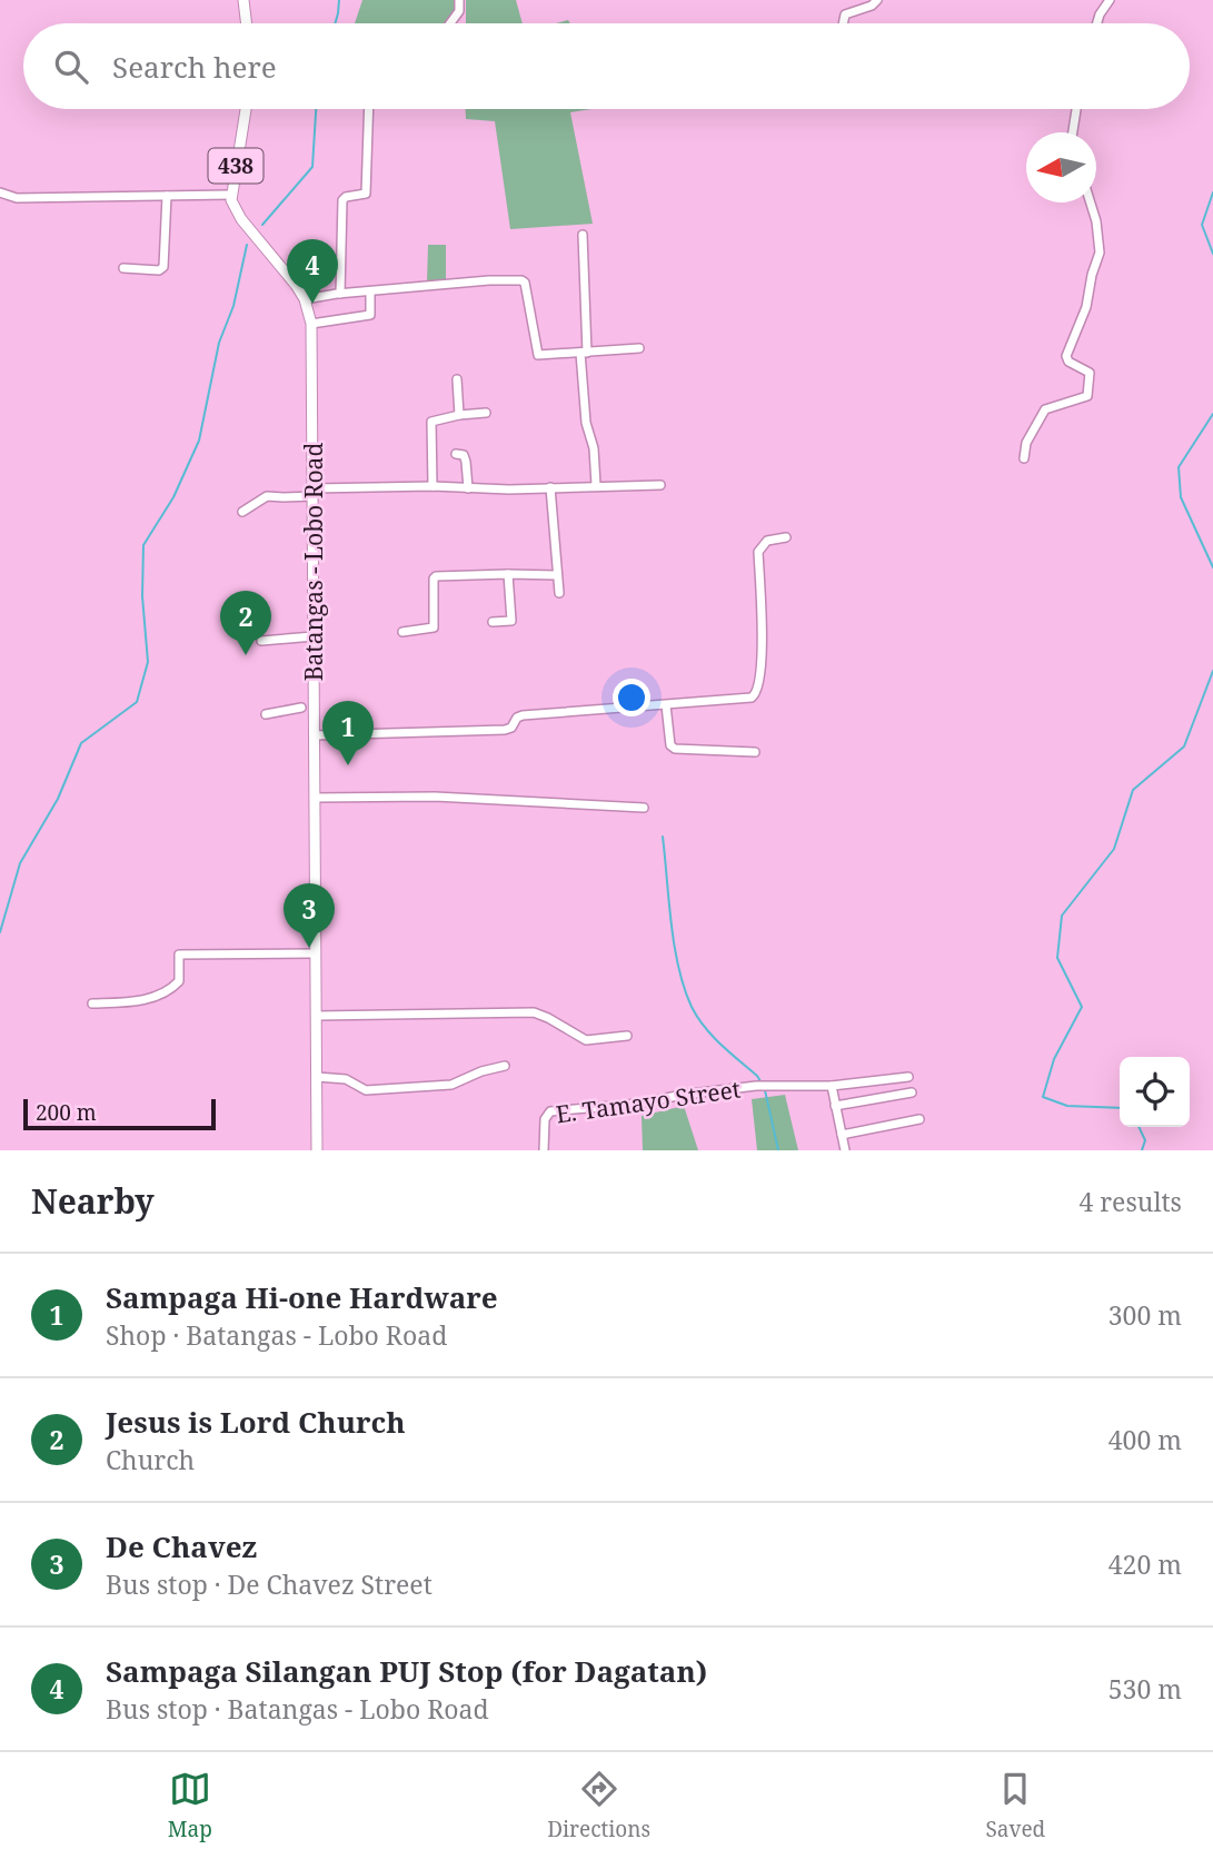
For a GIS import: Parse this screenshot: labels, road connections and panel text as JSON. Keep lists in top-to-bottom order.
{
  "streets": {
    "main road": ["438", "Batangas - Lobo Road"],
    "street": ["E. Tamayo Street"]
  },
  "crossings": [
    ["438", "Batangas - Lobo Road"]
  ],
  "scale_bar": "200 m",
  "north": "left",
  "page": {
    "search": "Search here",
    "pins": [
      "4",
      "2",
      "1",
      "3"
    ],
    "scale": "200 m",
    "heading": ["Nearby", "4 results"],
    "list": [
      {
        "mark": "1",
        "name": "Sampaga Hi-one Hardware",
        "note": "Shop · Batangas - Lobo Road",
        "value": "300 m"
      },
      {
        "mark": "2",
        "name": "Jesus is Lord Church",
        "note": "Church",
        "value": "400 m"
      },
      {
        "mark": "3",
        "name": "De Chavez",
        "note": "Bus stop · De Chavez Street",
        "value": "420 m"
      },
      {
        "mark": "4",
        "name": "Sampaga Silangan PUJ Stop (for Dagatan)",
        "note": "Bus stop · Batangas - Lobo Road",
        "value": "530 m"
      }
    ],
    "nav": ["Map", "Directions", "Saved"]
  }
}
